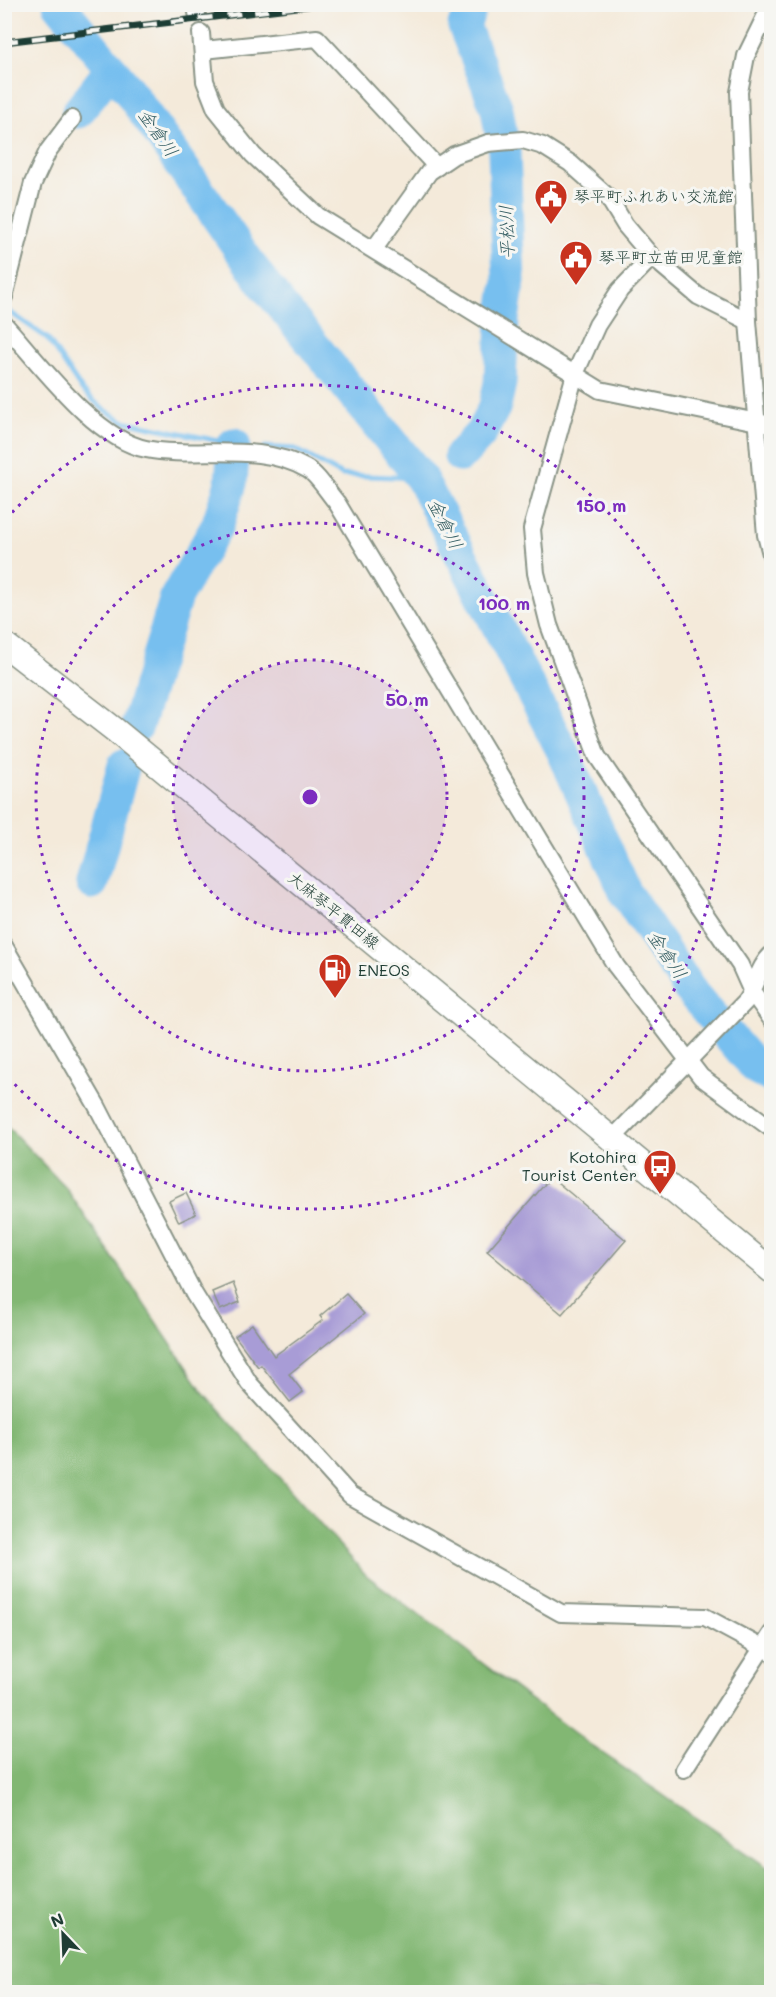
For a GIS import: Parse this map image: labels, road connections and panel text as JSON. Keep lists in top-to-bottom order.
{
  "streets": {
    "main road": ["大麻琴平貫田線"]
  },
  "water": ["金倉川", "平松川"],
  "places": {
    "public building": ["琴平町ふれあい交流館", "琴平町立苗田児童館"],
    "fuel station": ["ENEOS"],
    "bus stop": ["Kotohira Tourist Center"]
  },
  "north": "top left",
  "rings": ["150 m", "100 m", "50 m"]
}
